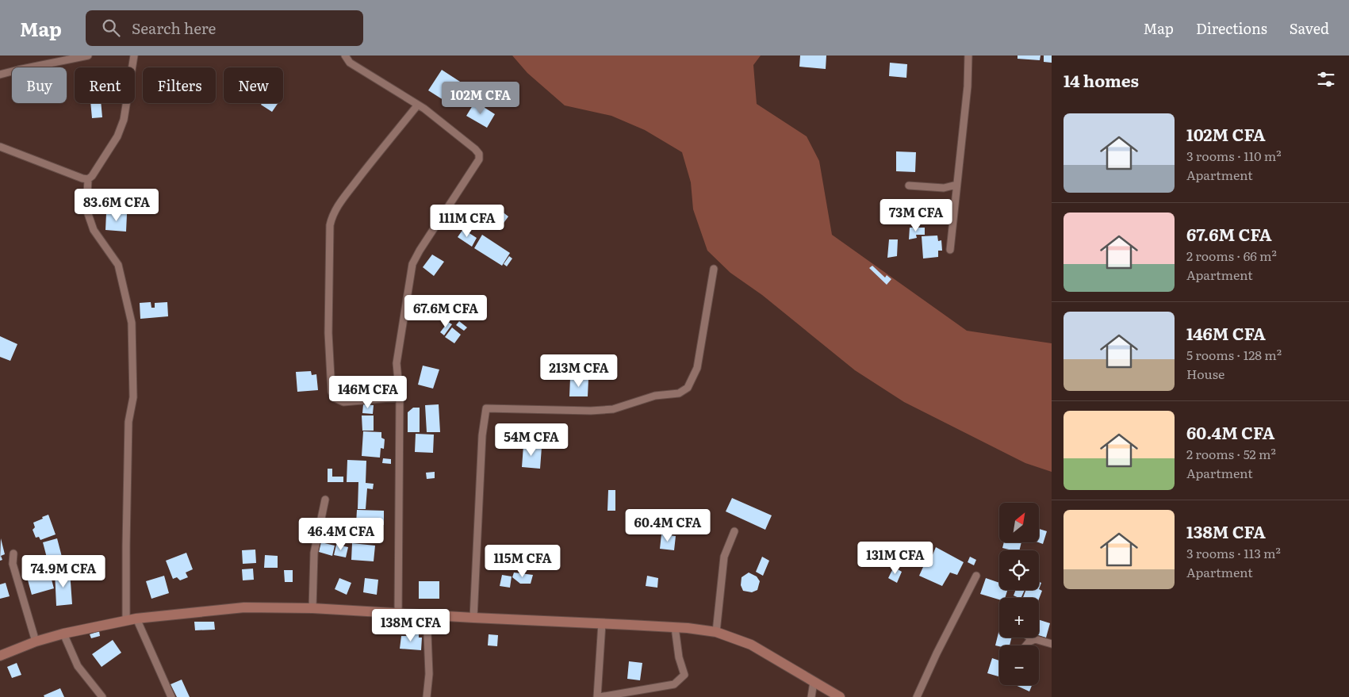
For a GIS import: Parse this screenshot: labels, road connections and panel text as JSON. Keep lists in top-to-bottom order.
{
  "north": "top right",
  "page": {
    "header": "Map",
    "search": "Search here",
    "nav": ["Map", "Directions", "Saved"],
    "heading": "14 homes",
    "chip": [
      "Buy",
      "Rent",
      "Filters",
      "New"
    ],
    "price": [
      "102M CFA",
      "83.6M CFA",
      "73M CFA",
      "111M CFA",
      "67.6M CFA",
      "213M CFA",
      "146M CFA",
      "54M CFA",
      "60.4M CFA",
      "46.4M CFA",
      "131M CFA",
      "115M CFA",
      "74.9M CFA",
      "138M CFA"
    ],
    "list": [
      {
        "name": "102M CFA",
        "note": "3 rooms · 110 m² · Apartment"
      },
      {
        "name": "67.6M CFA",
        "note": "2 rooms · 66 m² · Apartment"
      },
      {
        "name": "146M CFA",
        "note": "5 rooms · 128 m² · House"
      },
      {
        "name": "60.4M CFA",
        "note": "2 rooms · 52 m² · Apartment"
      },
      {
        "name": "138M CFA",
        "note": "3 rooms · 113 m² · Apartment"
      }
    ],
    "map_buttons": ["+", "−"]
  }
}
